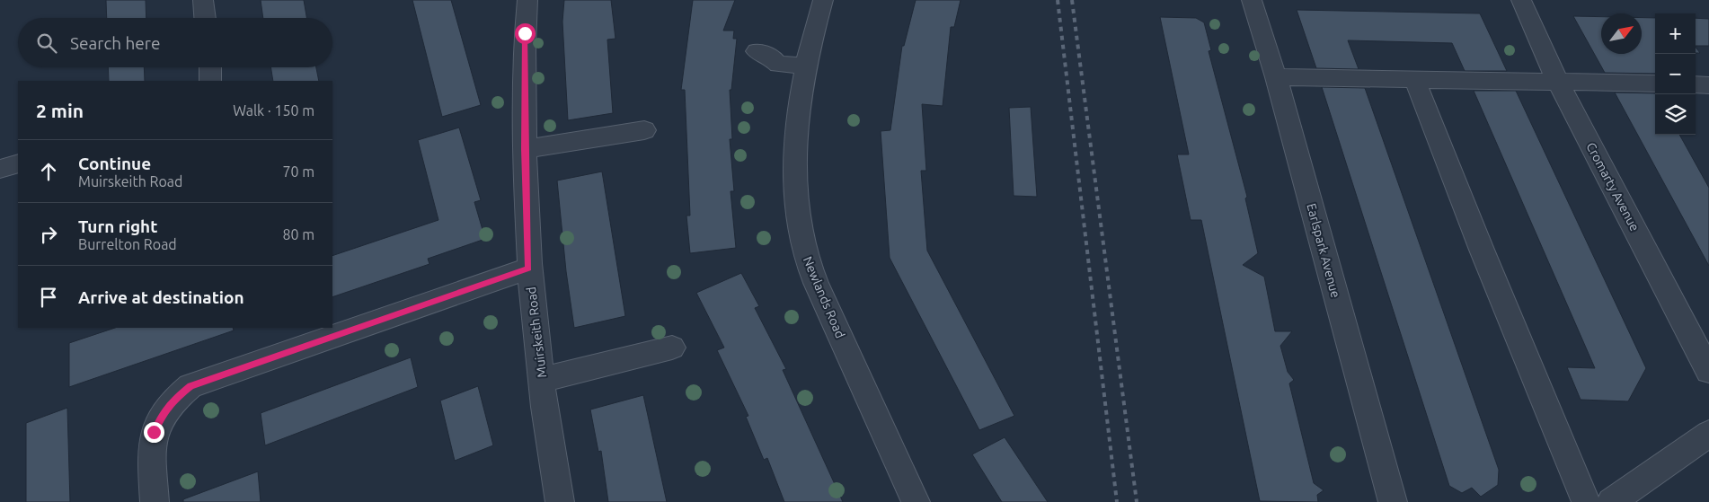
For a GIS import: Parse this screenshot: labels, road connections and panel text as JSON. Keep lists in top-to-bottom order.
{
  "streets": {
    "street": [
      "Cromarty Avenue",
      "Earlspark Avenue",
      "Newlands Road",
      "Muirskeith Road"
    ]
  },
  "north": "top right",
  "page": {
    "map_buttons": ["+", "−"],
    "search": "Search here",
    "heading": ["2 min", "Walk · 150 m"],
    "list": [
      ["Continue", "Muirskeith Road", "70 m"],
      ["Turn right", "Burrelton Road", "80 m"],
      "Arrive at destination"
    ]
  }
}
